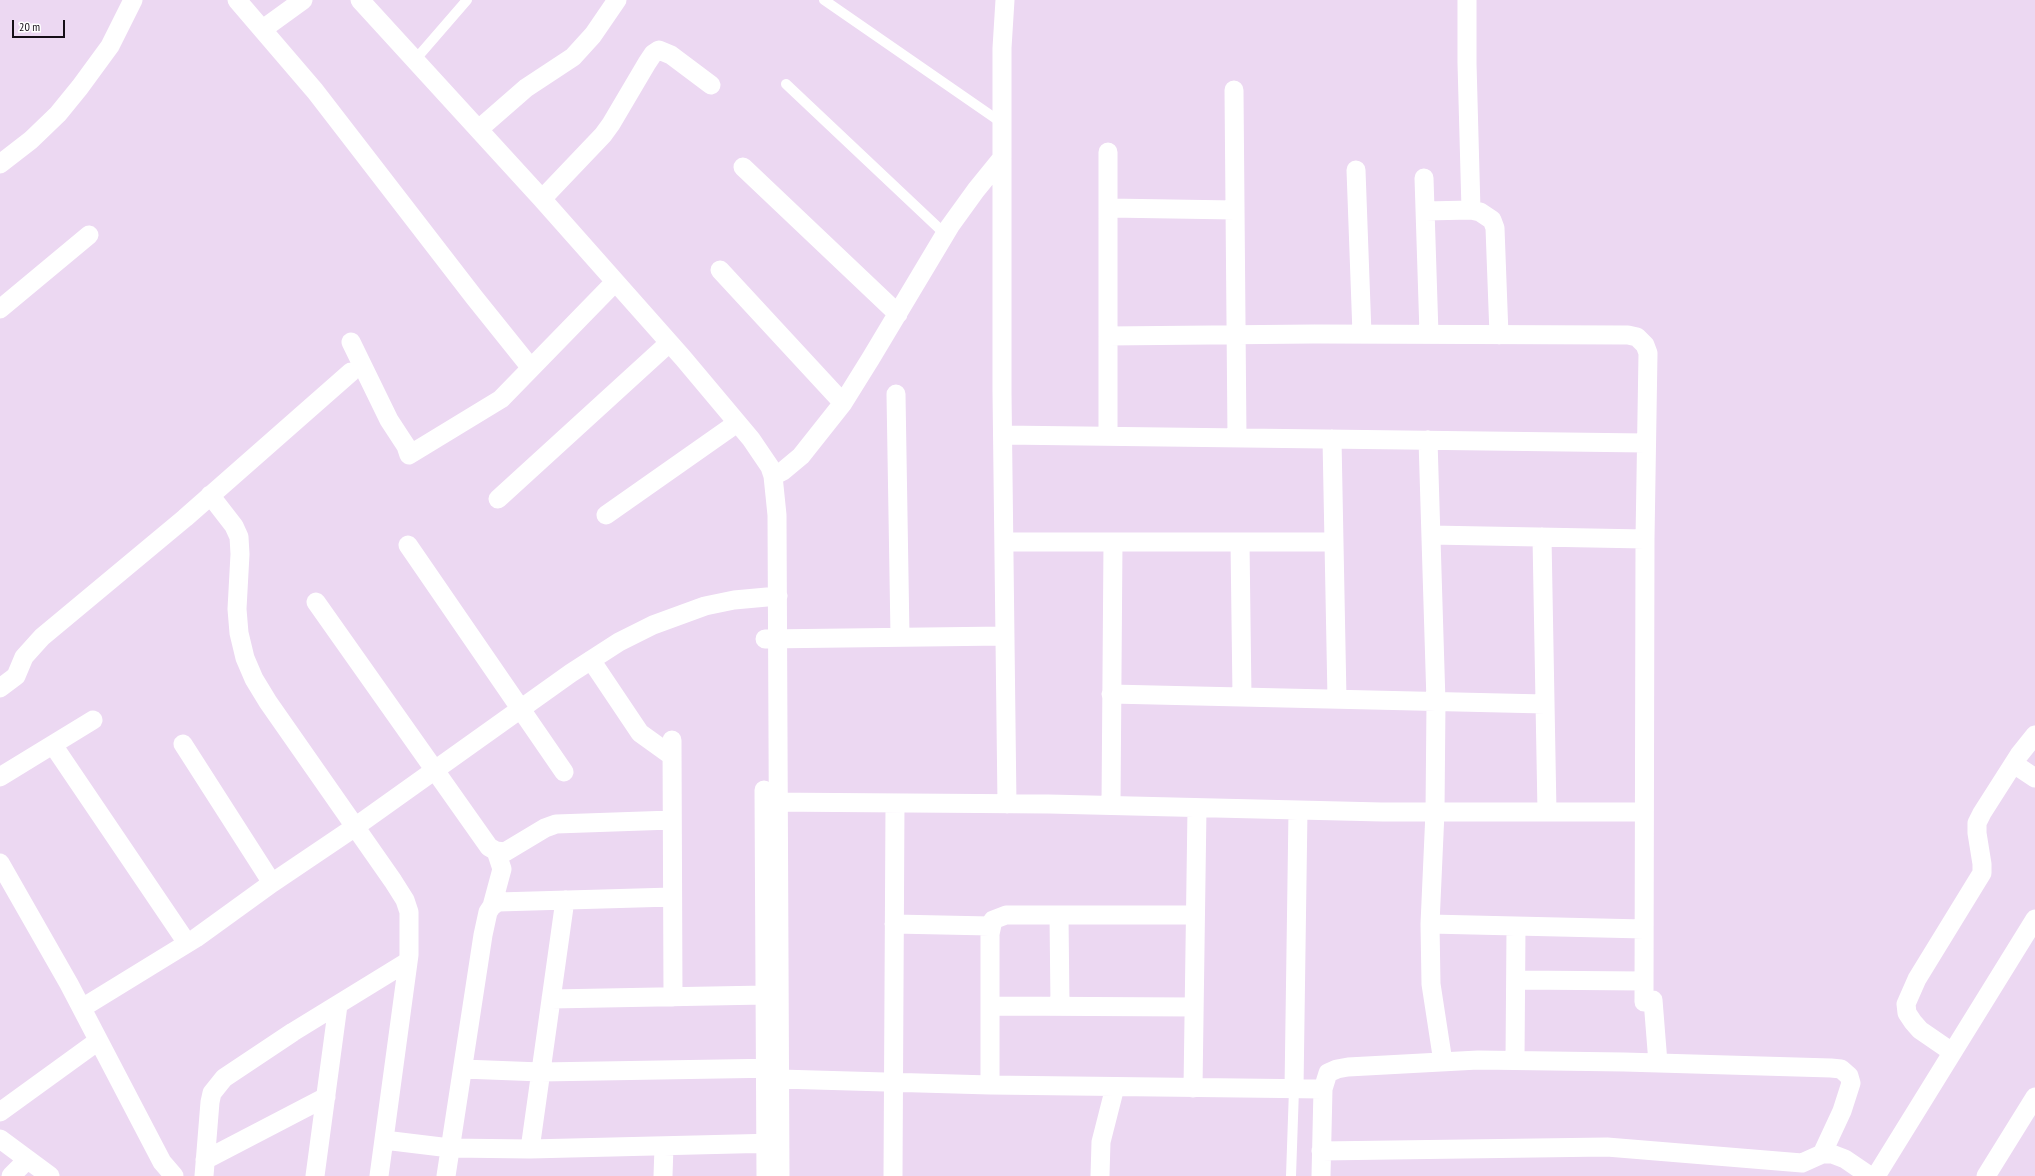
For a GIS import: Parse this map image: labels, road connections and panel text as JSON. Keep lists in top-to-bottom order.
{
  "scale_bar": "20 m"
}
